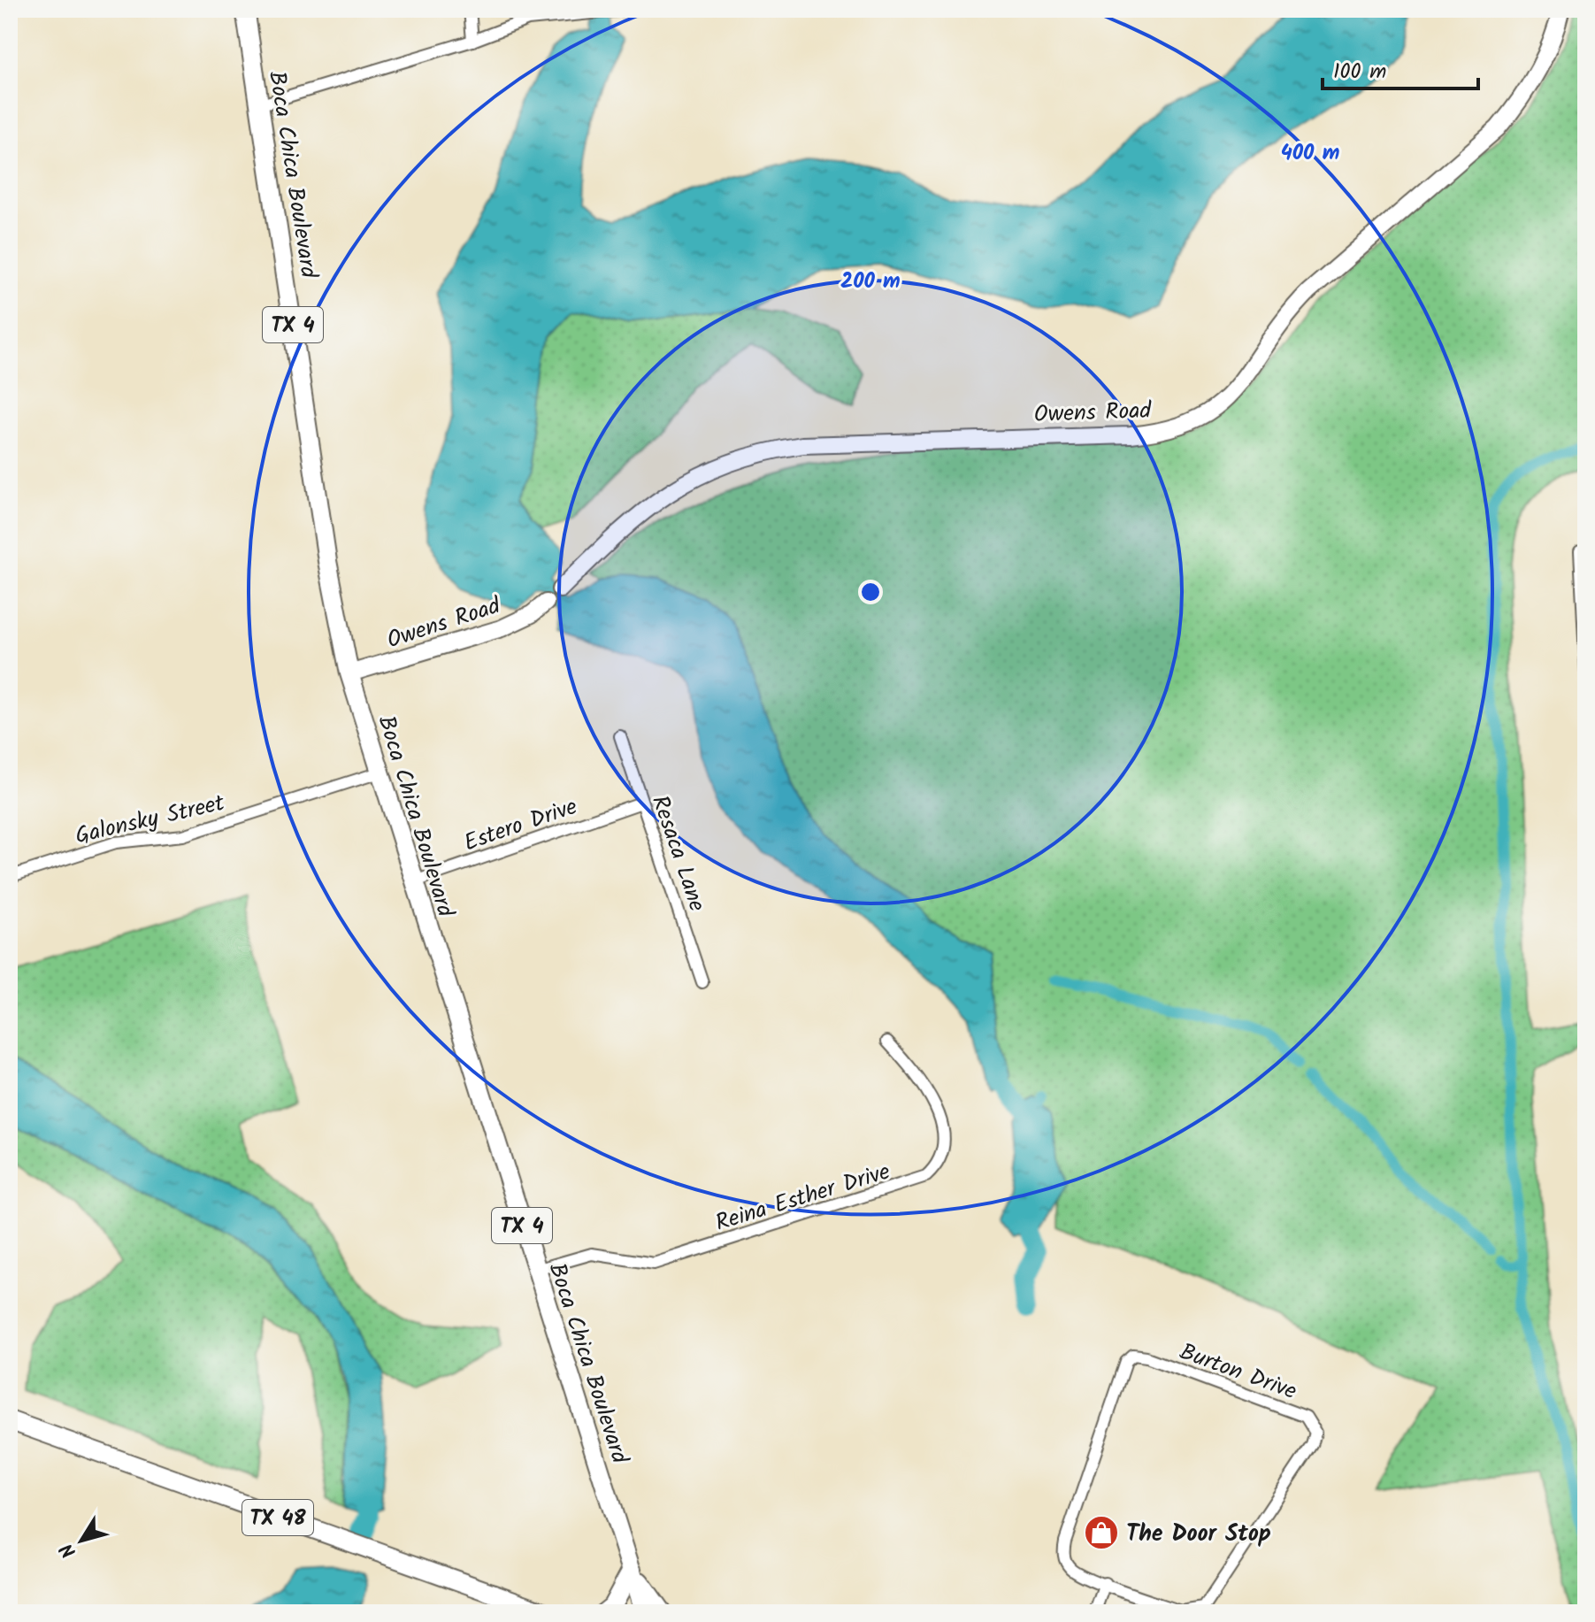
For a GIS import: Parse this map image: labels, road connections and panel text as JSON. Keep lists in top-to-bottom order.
{
  "streets": {
    "main road": ["Boca Chica Boulevard", "TX 4", "TX 48"],
    "street": [
      "Owens Road",
      "Galonsky Street",
      "Estero Drive",
      "Resaca Lane",
      "Reina Esther Drive",
      "Burton Drive"
    ]
  },
  "crossings": [
    ["Boca Chica Boulevard", "TX 4"],
    ["Boca Chica Boulevard", "Owens Road"],
    ["Boca Chica Boulevard", "Galonsky Street"],
    ["Boca Chica Boulevard", "Estero Drive"],
    ["Boca Chica Boulevard", "Reina Esther Drive"],
    ["Estero Drive", "Resaca Lane"]
  ],
  "places": {
    "shop": ["The Door Stop"]
  },
  "scale_bar": "100 m",
  "north": "bottom left",
  "rings": ["400 m", "200 m"]
}
